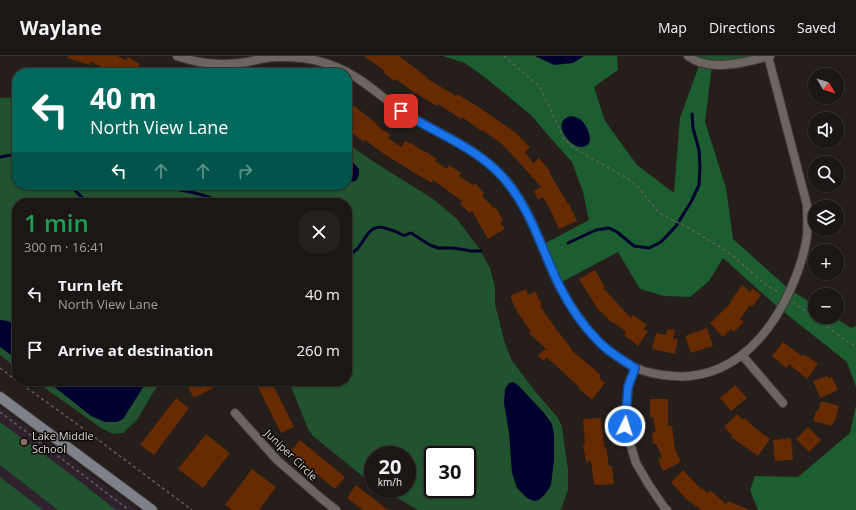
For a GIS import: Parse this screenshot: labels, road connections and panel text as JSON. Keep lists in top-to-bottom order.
{
  "streets": {
    "street": ["Juniper Circle"]
  },
  "places": ["Lake Middle School"],
  "north": "bottom right",
  "page": {
    "header": "Waylane",
    "nav": ["Map", "Directions", "Saved"],
    "map_buttons": ["+", "−"],
    "turn": ["40 m", "North View Lane"],
    "heading": ["1 min", "300 m · 16:41"],
    "list": [
      {
        "name": "Turn left",
        "note": "North View Lane",
        "value": "40 m"
      },
      {
        "name": "Arrive at destination",
        "value": "260 m"
      }
    ],
    "speed": "20 km/h",
    "limit": "30"
  }
}
